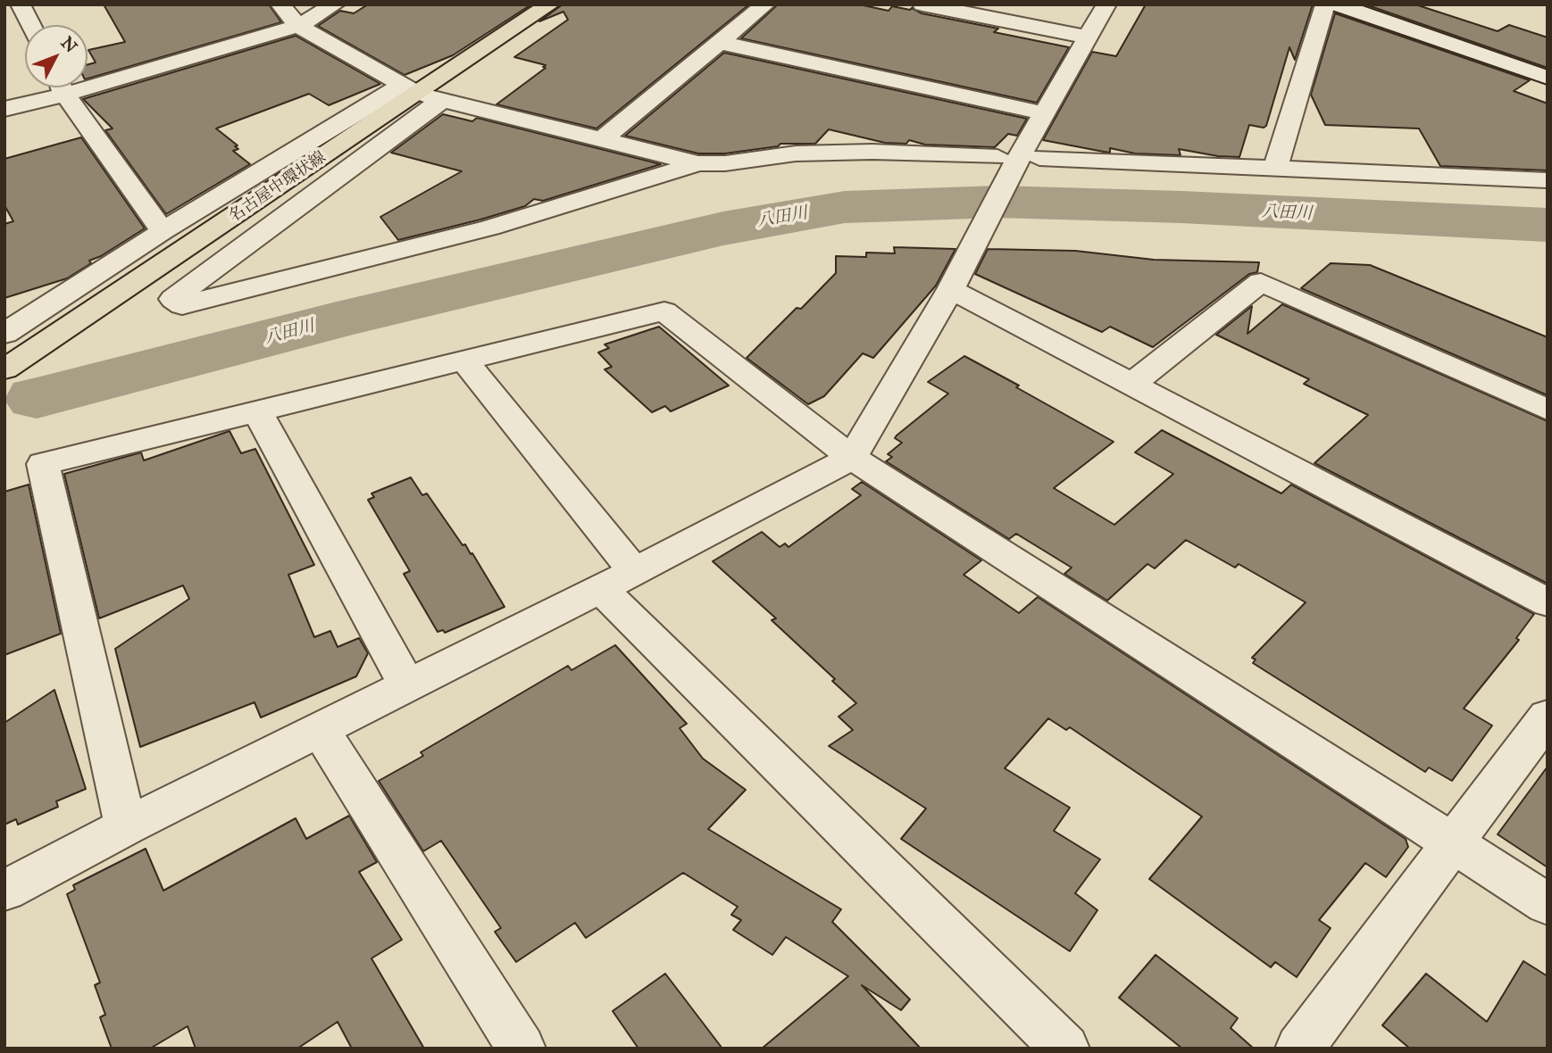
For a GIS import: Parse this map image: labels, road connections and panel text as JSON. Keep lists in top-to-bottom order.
{
  "streets": {
    "main road": ["名古屋中環状線"]
  },
  "water": ["八田川"],
  "north": "top right"
}
